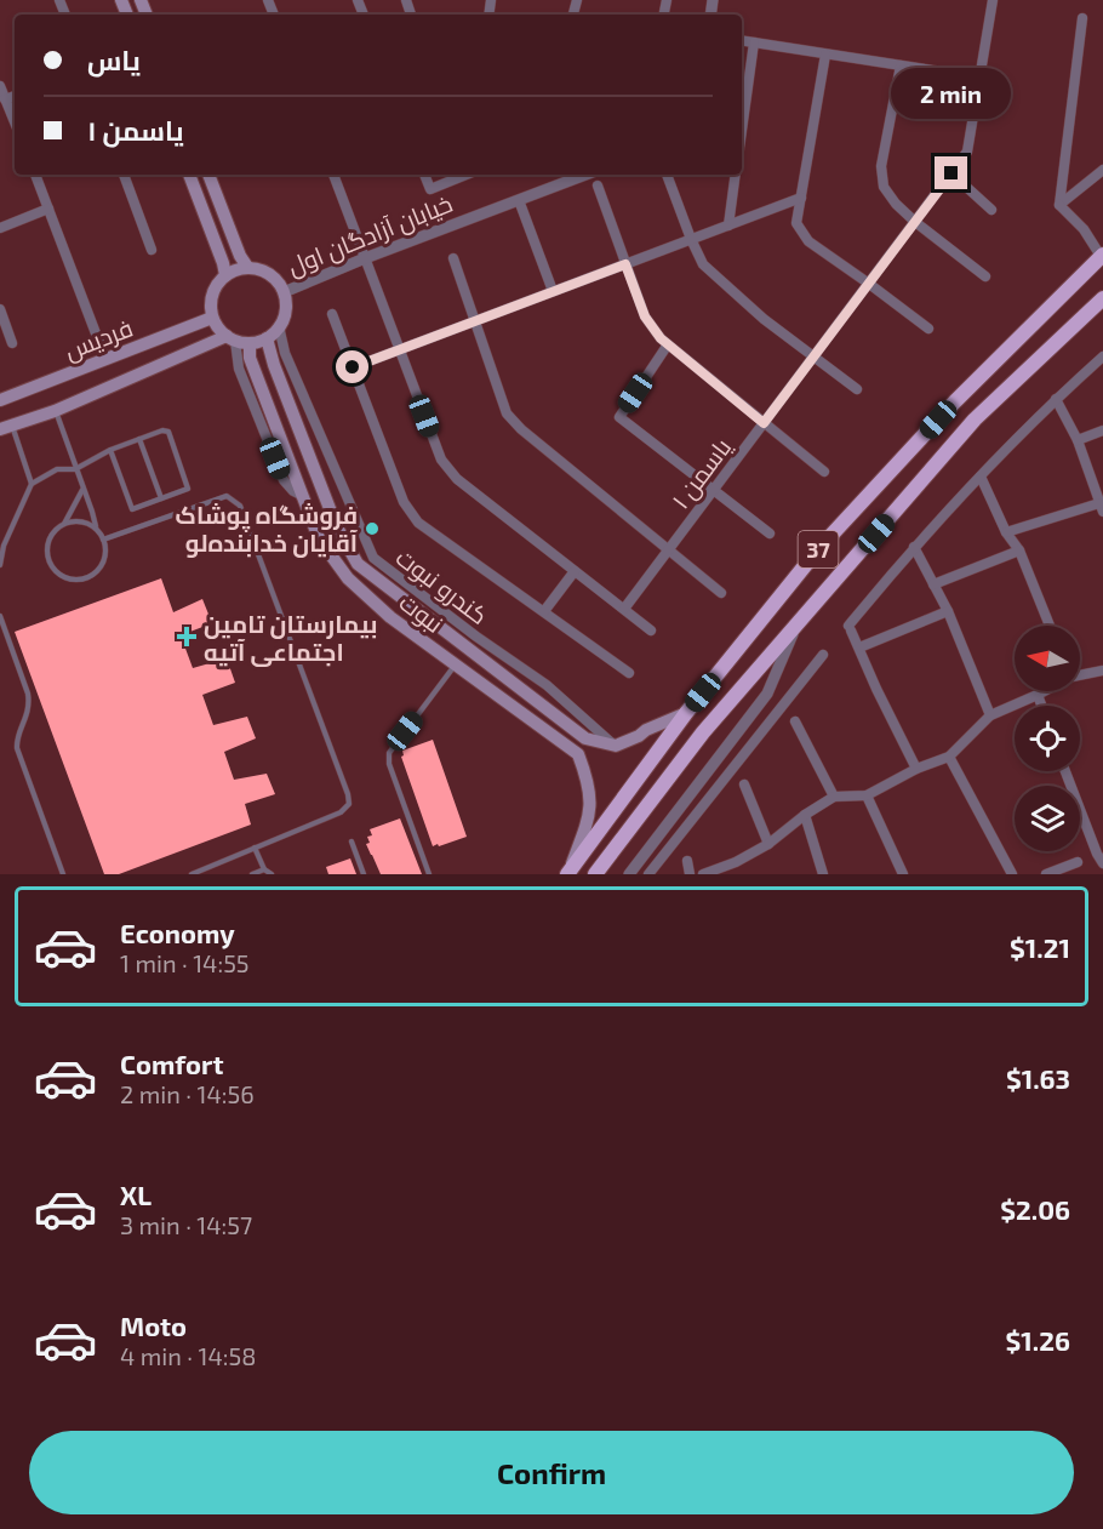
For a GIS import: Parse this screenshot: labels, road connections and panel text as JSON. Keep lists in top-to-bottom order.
{
  "streets": {
    "highway": ["37"],
    "main road": ["فردیس", "نبوت"],
    "street": ["خیابان آزادگان اول", "یاسمن ۱", "کندرو نبوت"]
  },
  "crossings": [
    ["خیابان آزادگان اول", "فردیس"],
    ["خیابان آزادگان اول", "کندرو نبوت"],
    ["خیابان آزادگان اول", "نبوت"],
    ["فردیس", "کندرو نبوت"],
    ["فردیس", "نبوت"],
    ["37", "نبوت"],
    ["کندرو نبوت", "نبوت"]
  ],
  "places": {
    "other": ["فروشگاه پوشاک آقایان خدابنده‌لو"],
    "health": ["بیمارستان تامین اجتماعی آتیه"]
  },
  "north": "left",
  "page": {
    "banner": ["یاس", "یاسمن ۱"],
    "bubble": "2 min",
    "list": [
      {
        "name": "Economy",
        "note": "1 min · 14:55",
        "value": "$1.21"
      },
      {
        "name": "Comfort",
        "note": "2 min · 14:56",
        "value": "$1.63"
      },
      {
        "name": "XL",
        "note": "3 min · 14:57",
        "value": "$2.06"
      },
      {
        "name": "Moto",
        "note": "4 min · 14:58",
        "value": "$1.26"
      }
    ],
    "buttons": "Confirm"
  }
}
